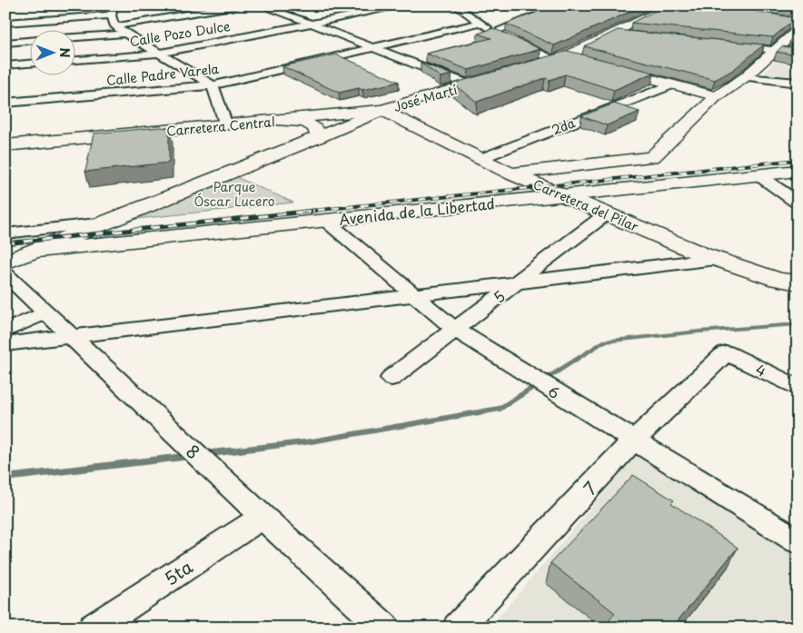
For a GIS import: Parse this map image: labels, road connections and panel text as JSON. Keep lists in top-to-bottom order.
{
  "streets": {
    "main road": [
      "José Martí",
      "Carretera Central",
      "Carretera del Pilar",
      "Avenida de la Libertad"
    ],
    "street": [
      "Calle Pozo Dulce",
      "Calle Padre Varela",
      "2da",
      "5",
      "4",
      "6",
      "8",
      "7",
      "5ta"
    ]
  },
  "crossings": [
    ["José Martí", "Carretera Central"],
    ["José Martí", "Carretera del Pilar"],
    ["Carretera Central", "Carretera del Pilar"],
    ["2da", "Carretera del Pilar"],
    ["Carretera del Pilar", "Avenida de la Libertad"],
    ["Carretera del Pilar", "5"],
    ["Avenida de la Libertad", "6"],
    ["5", "6"],
    ["4", "7"],
    ["6", "7"],
    ["8", "5ta"]
  ],
  "parks": ["Parque Óscar Lucero"],
  "north": "right"
}
